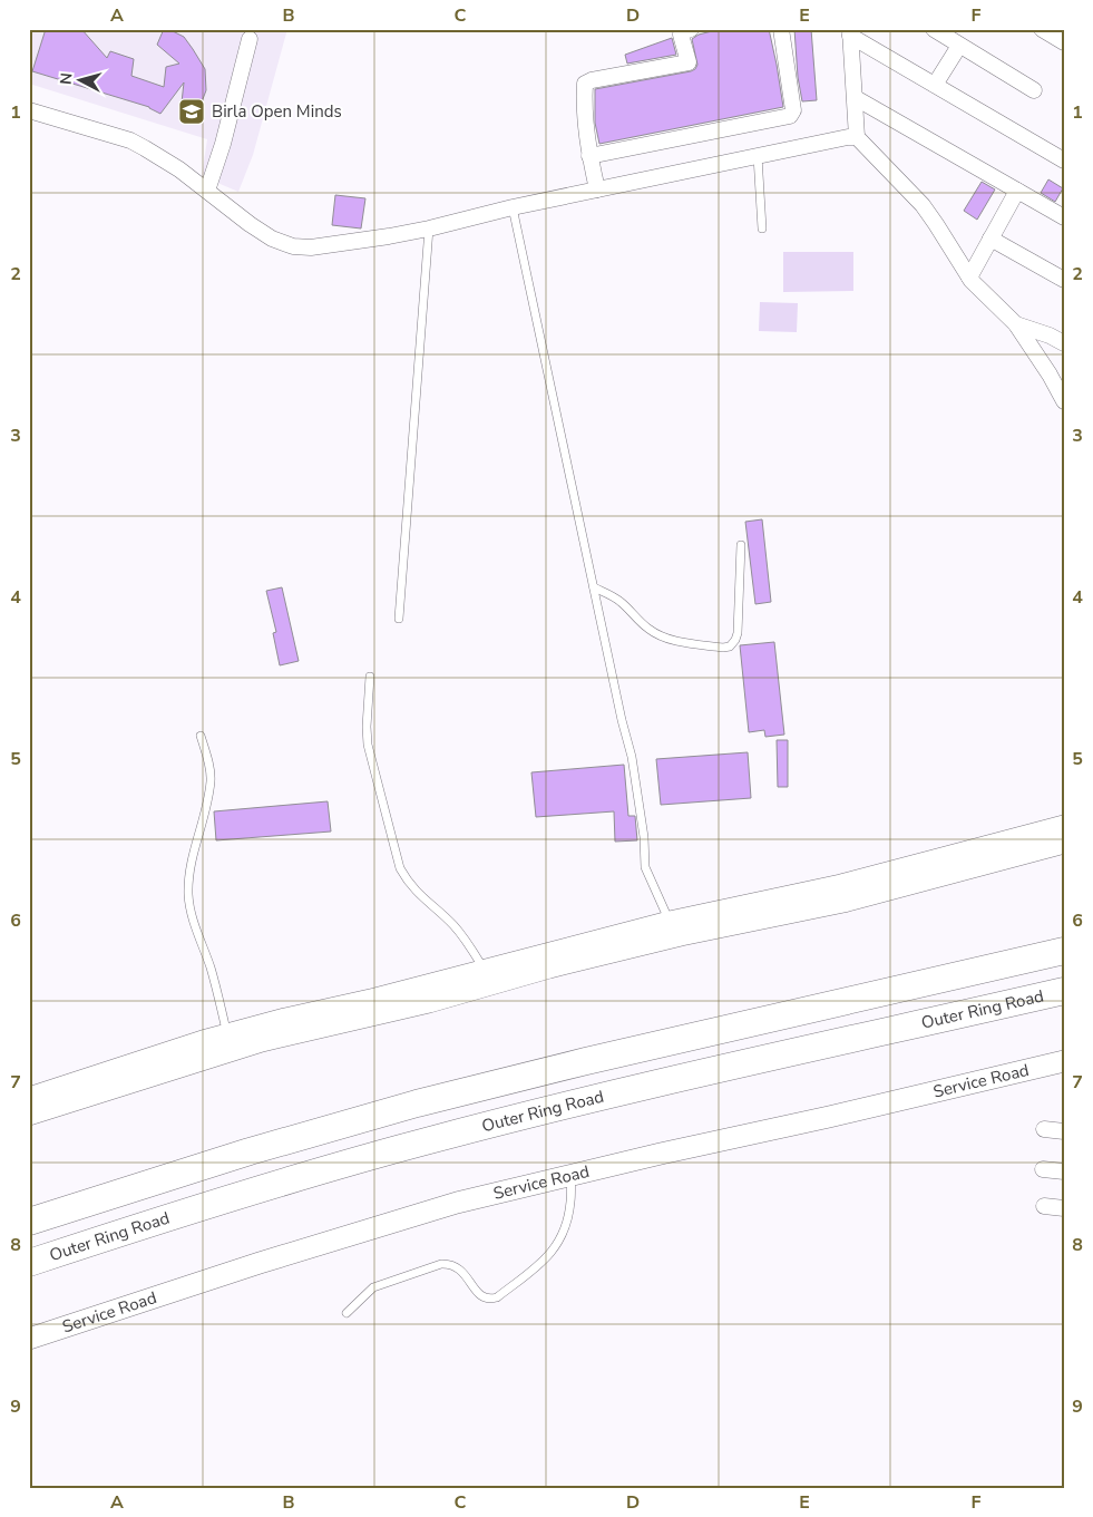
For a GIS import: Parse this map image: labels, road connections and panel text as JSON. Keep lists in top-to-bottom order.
{
  "streets": {
    "highway": ["Outer Ring Road"],
    "main road": ["Service Road"]
  },
  "places": {
    "school or university": ["Birla Open Minds"]
  },
  "north": "left",
  "grid": {
    "columns": [
      "A",
      "B",
      "C",
      "D",
      "E",
      "F"
    ],
    "rows": [
      "1",
      "2",
      "3",
      "4",
      "5",
      "6",
      "7",
      "8",
      "9"
    ]
  }
}
